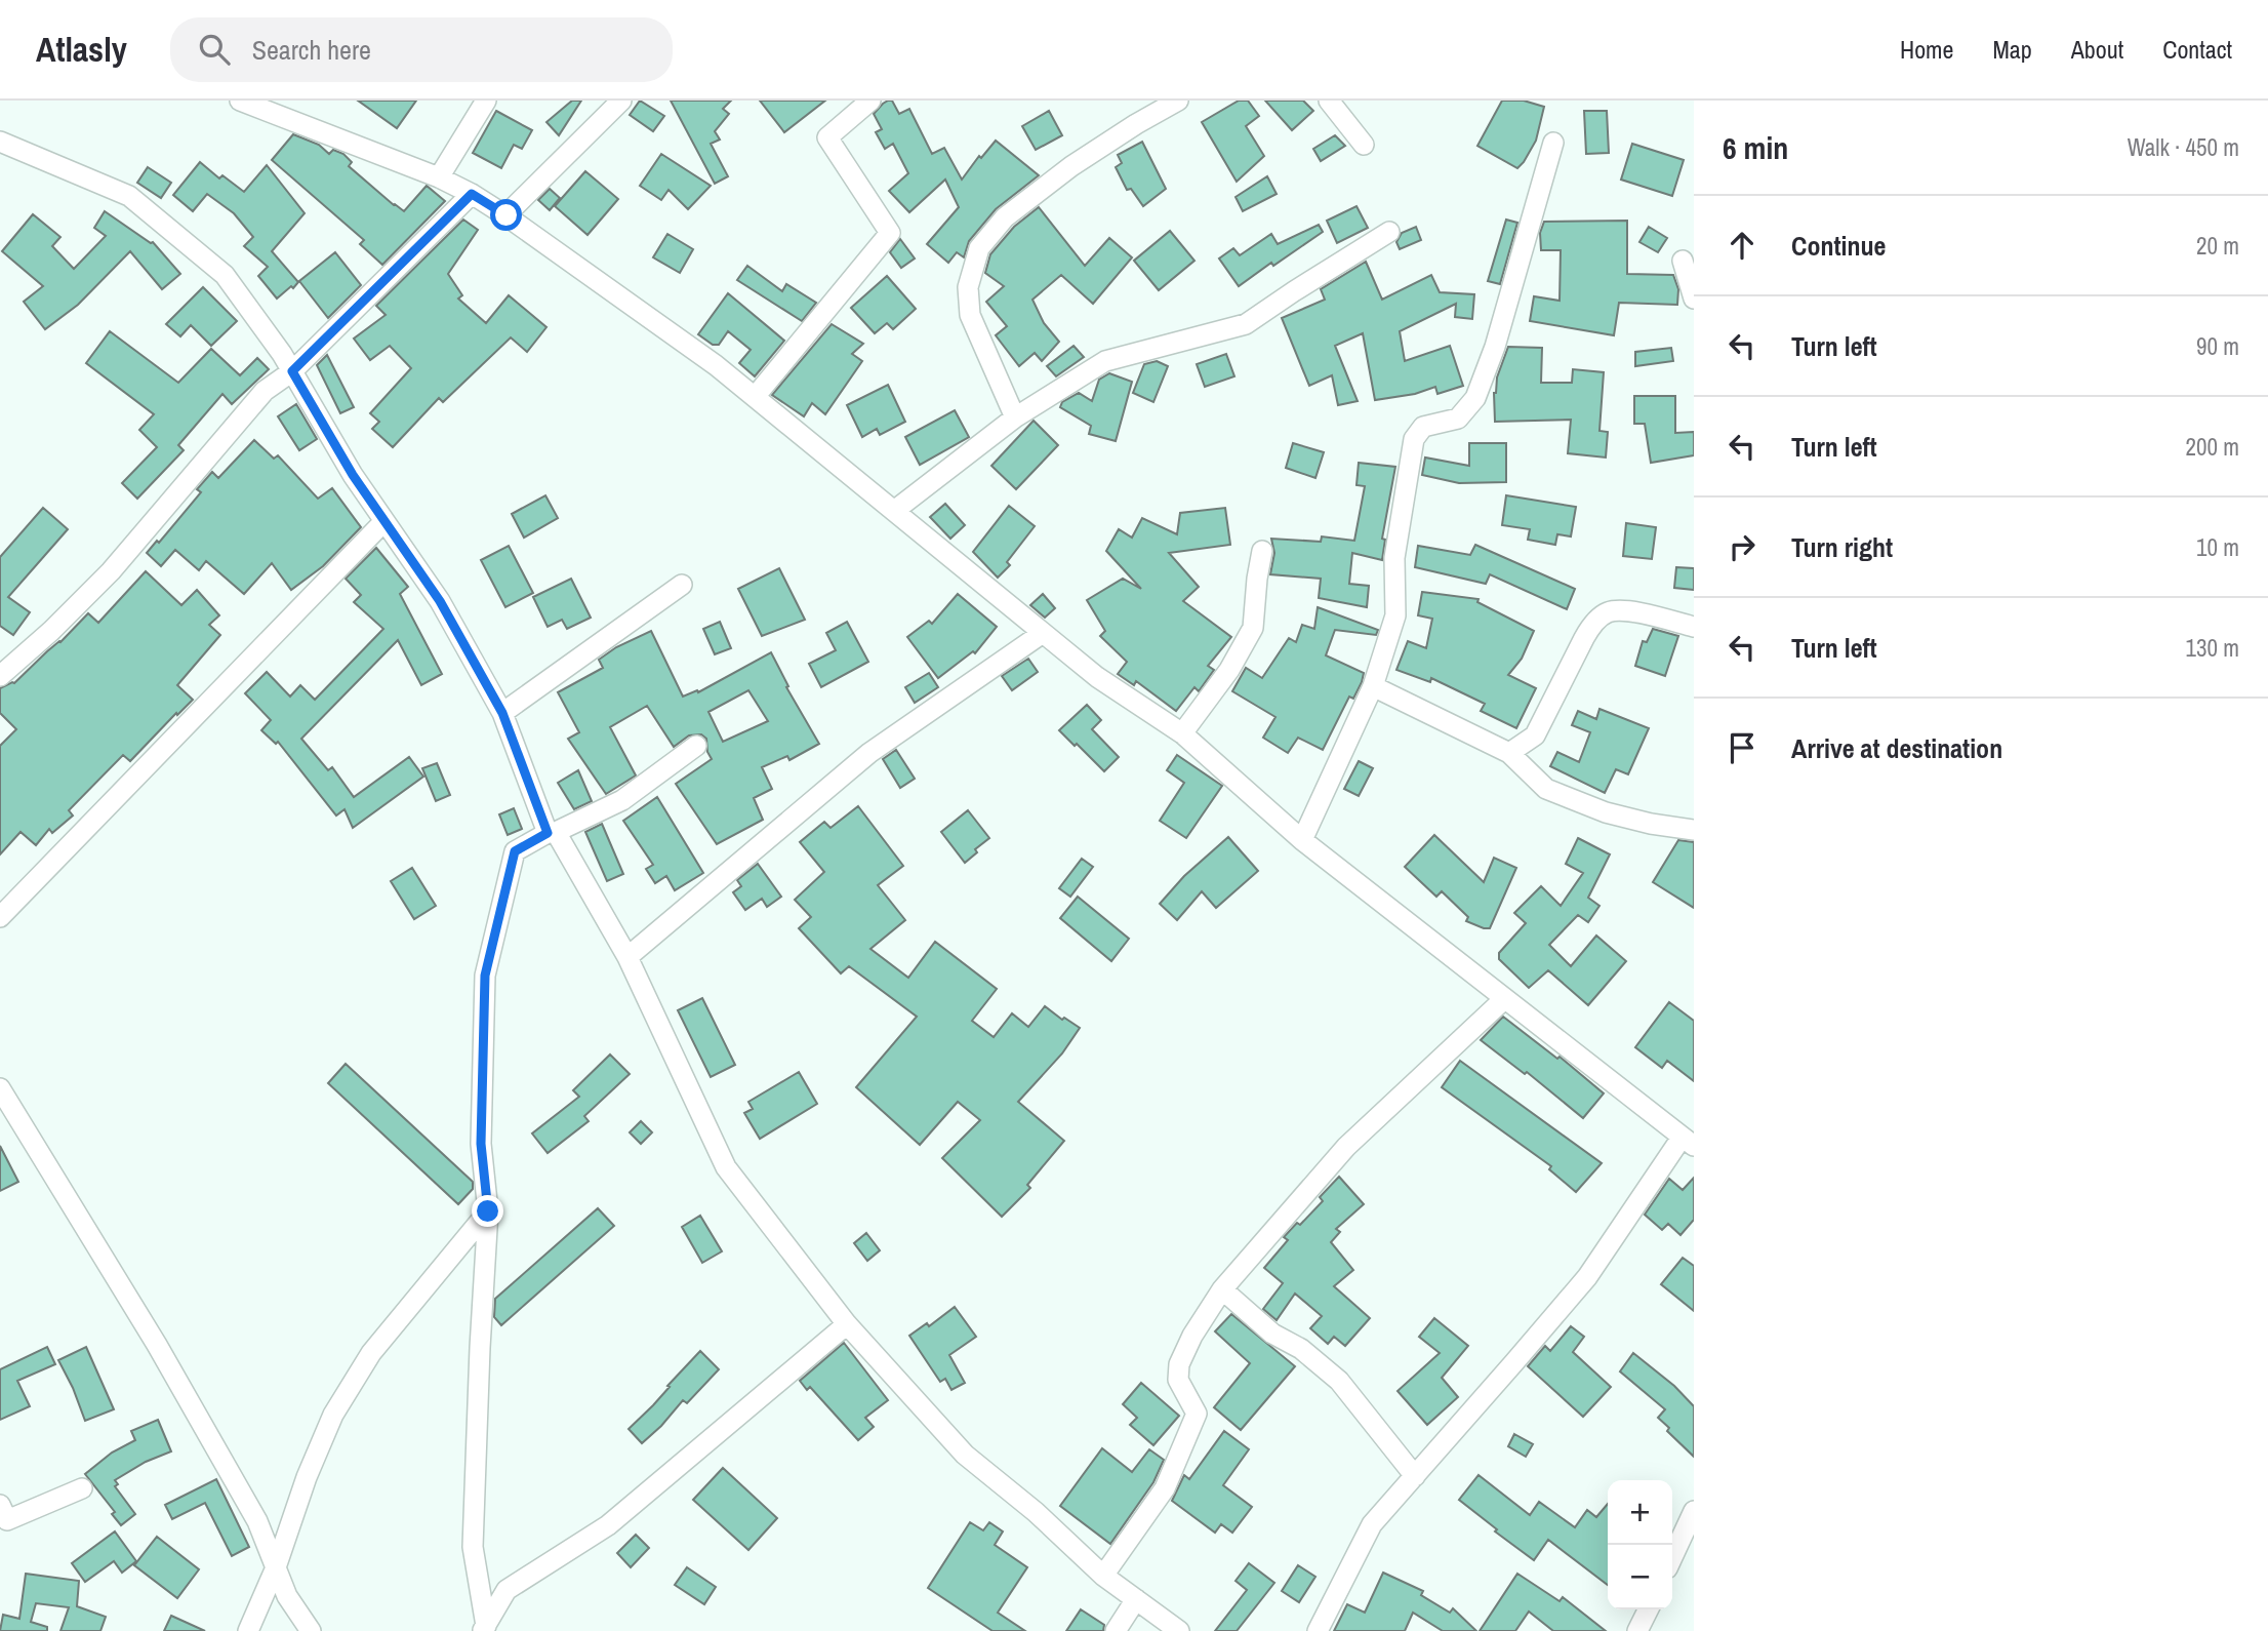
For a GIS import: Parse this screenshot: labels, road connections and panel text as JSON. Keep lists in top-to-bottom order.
{
  "page": {
    "header": "Atlasly",
    "search": "Search here",
    "nav": [
      "Home",
      "Map",
      "About",
      "Contact"
    ],
    "heading": ["6 min", "Walk · 450 m"],
    "list": [
      ["Continue", "20 m"],
      ["Turn left", "90 m"],
      ["Turn left", "200 m"],
      ["Turn right", "10 m"],
      ["Turn left", "130 m"],
      "Arrive at destination"
    ],
    "map_buttons": ["+", "−"]
  }
}
